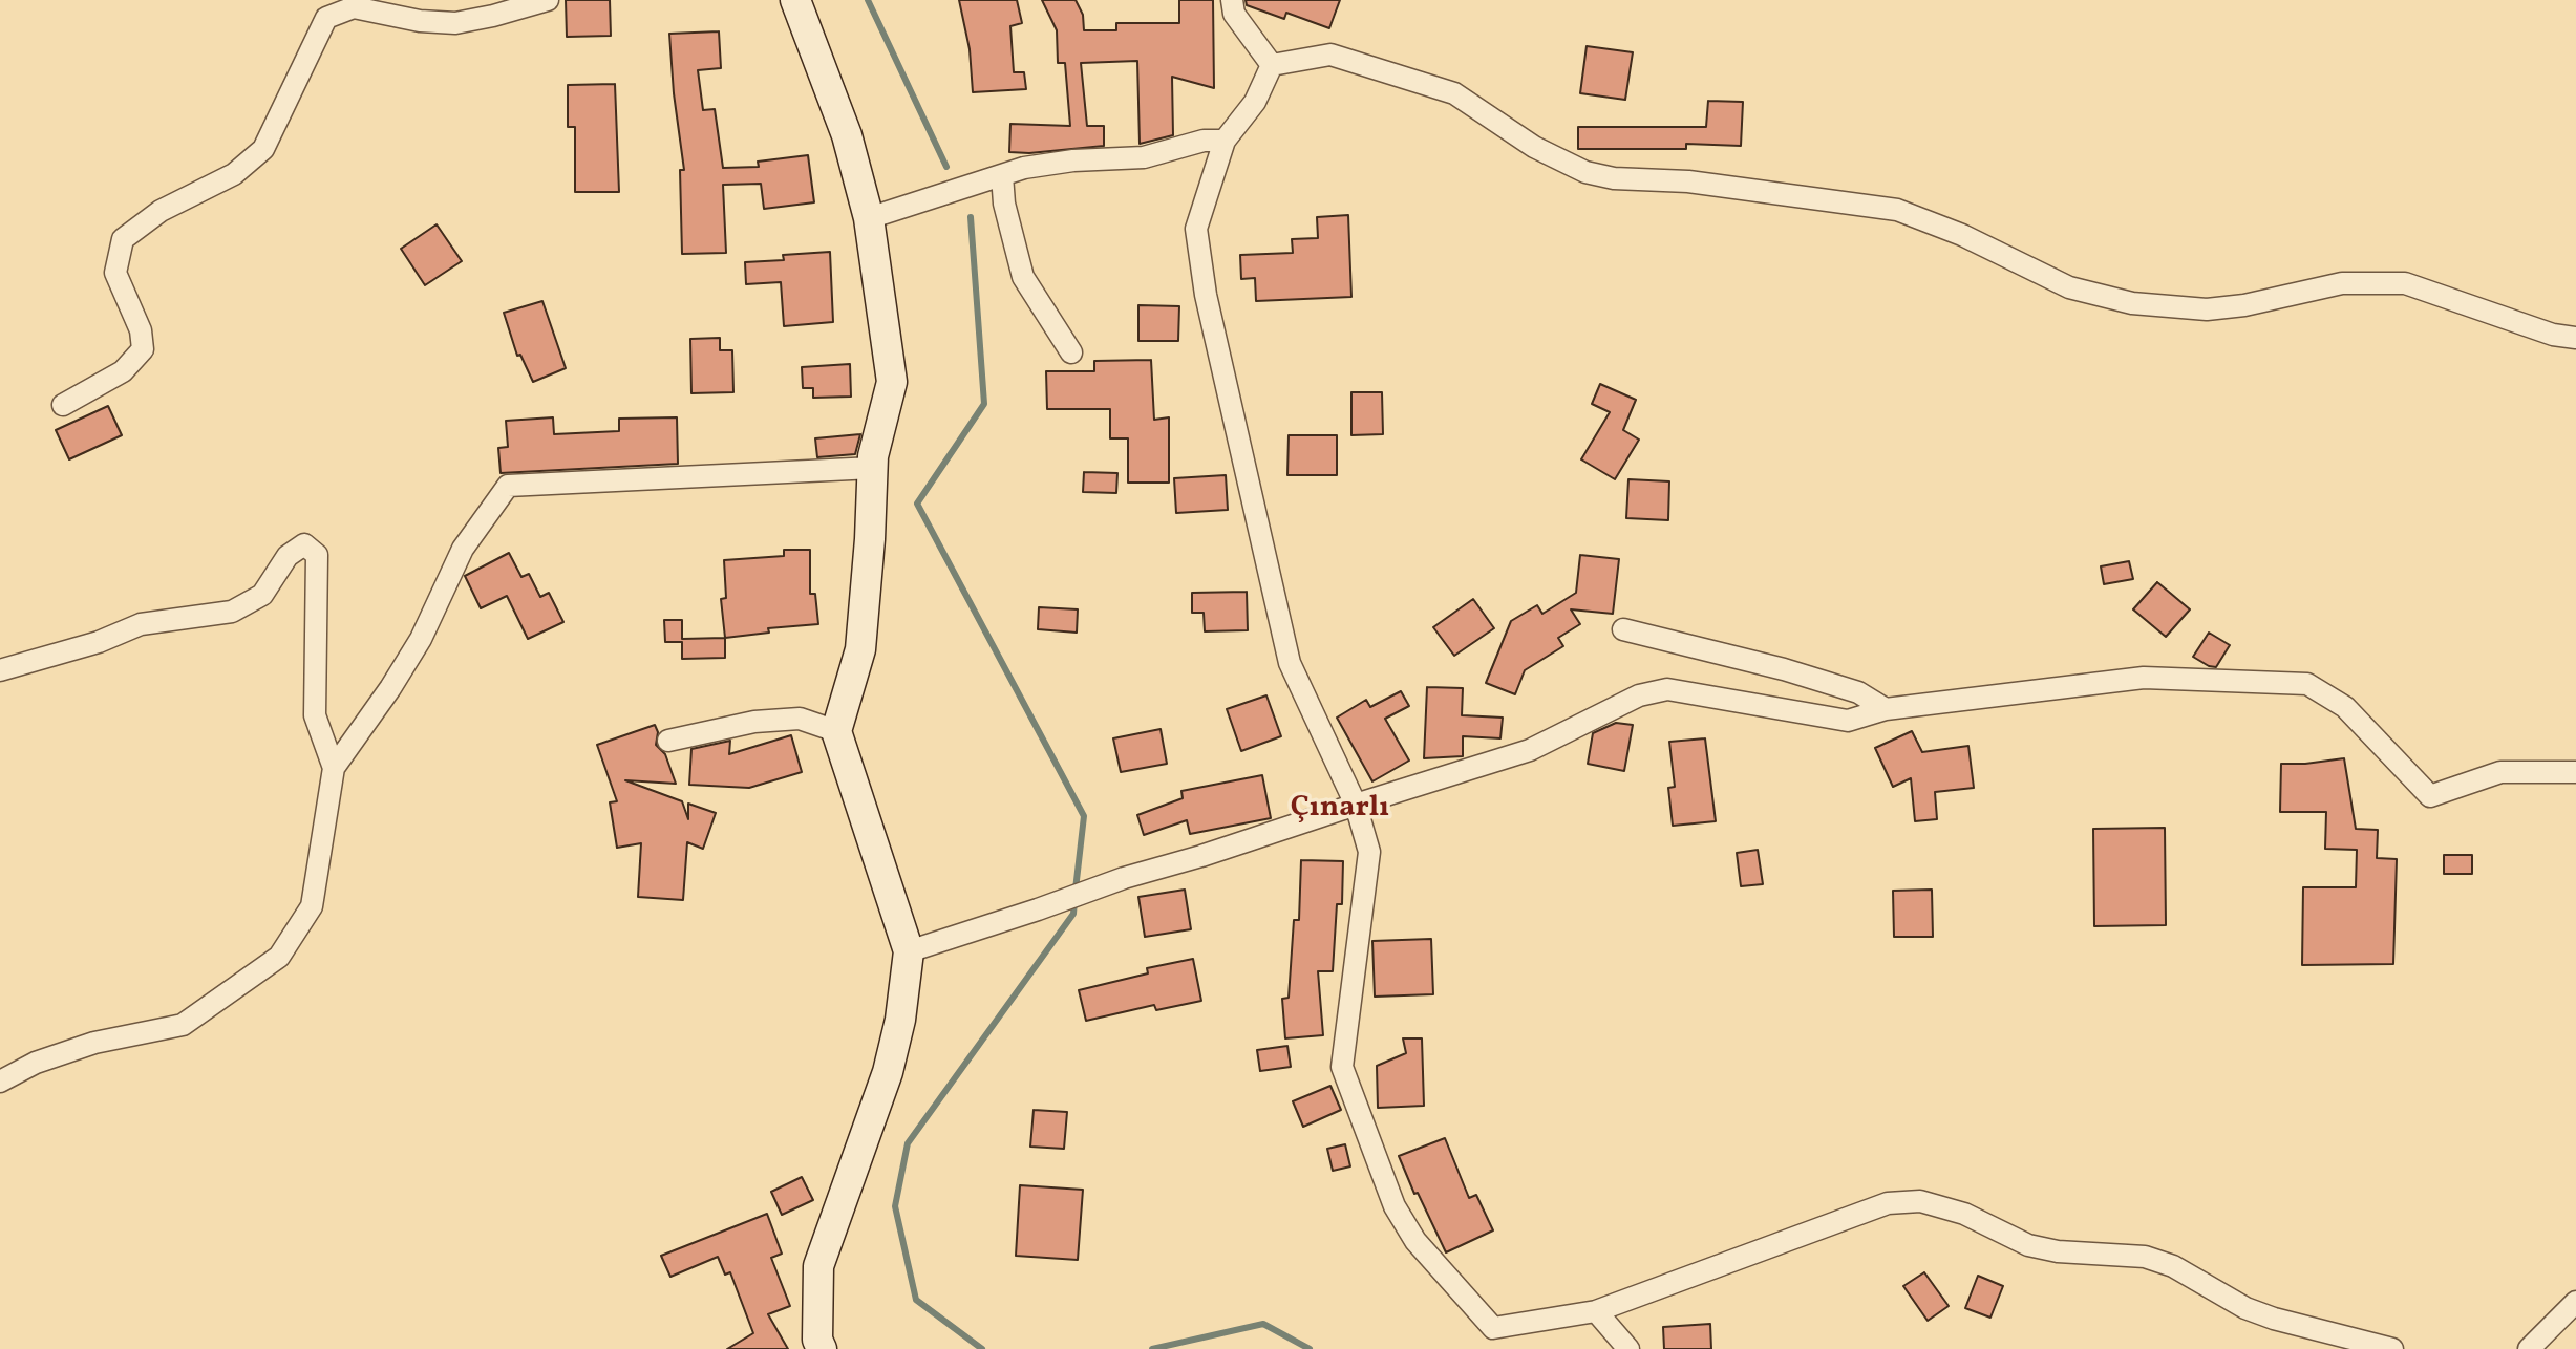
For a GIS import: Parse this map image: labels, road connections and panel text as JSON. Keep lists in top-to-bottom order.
{
  "districts": ["Çınarlı"]
}
